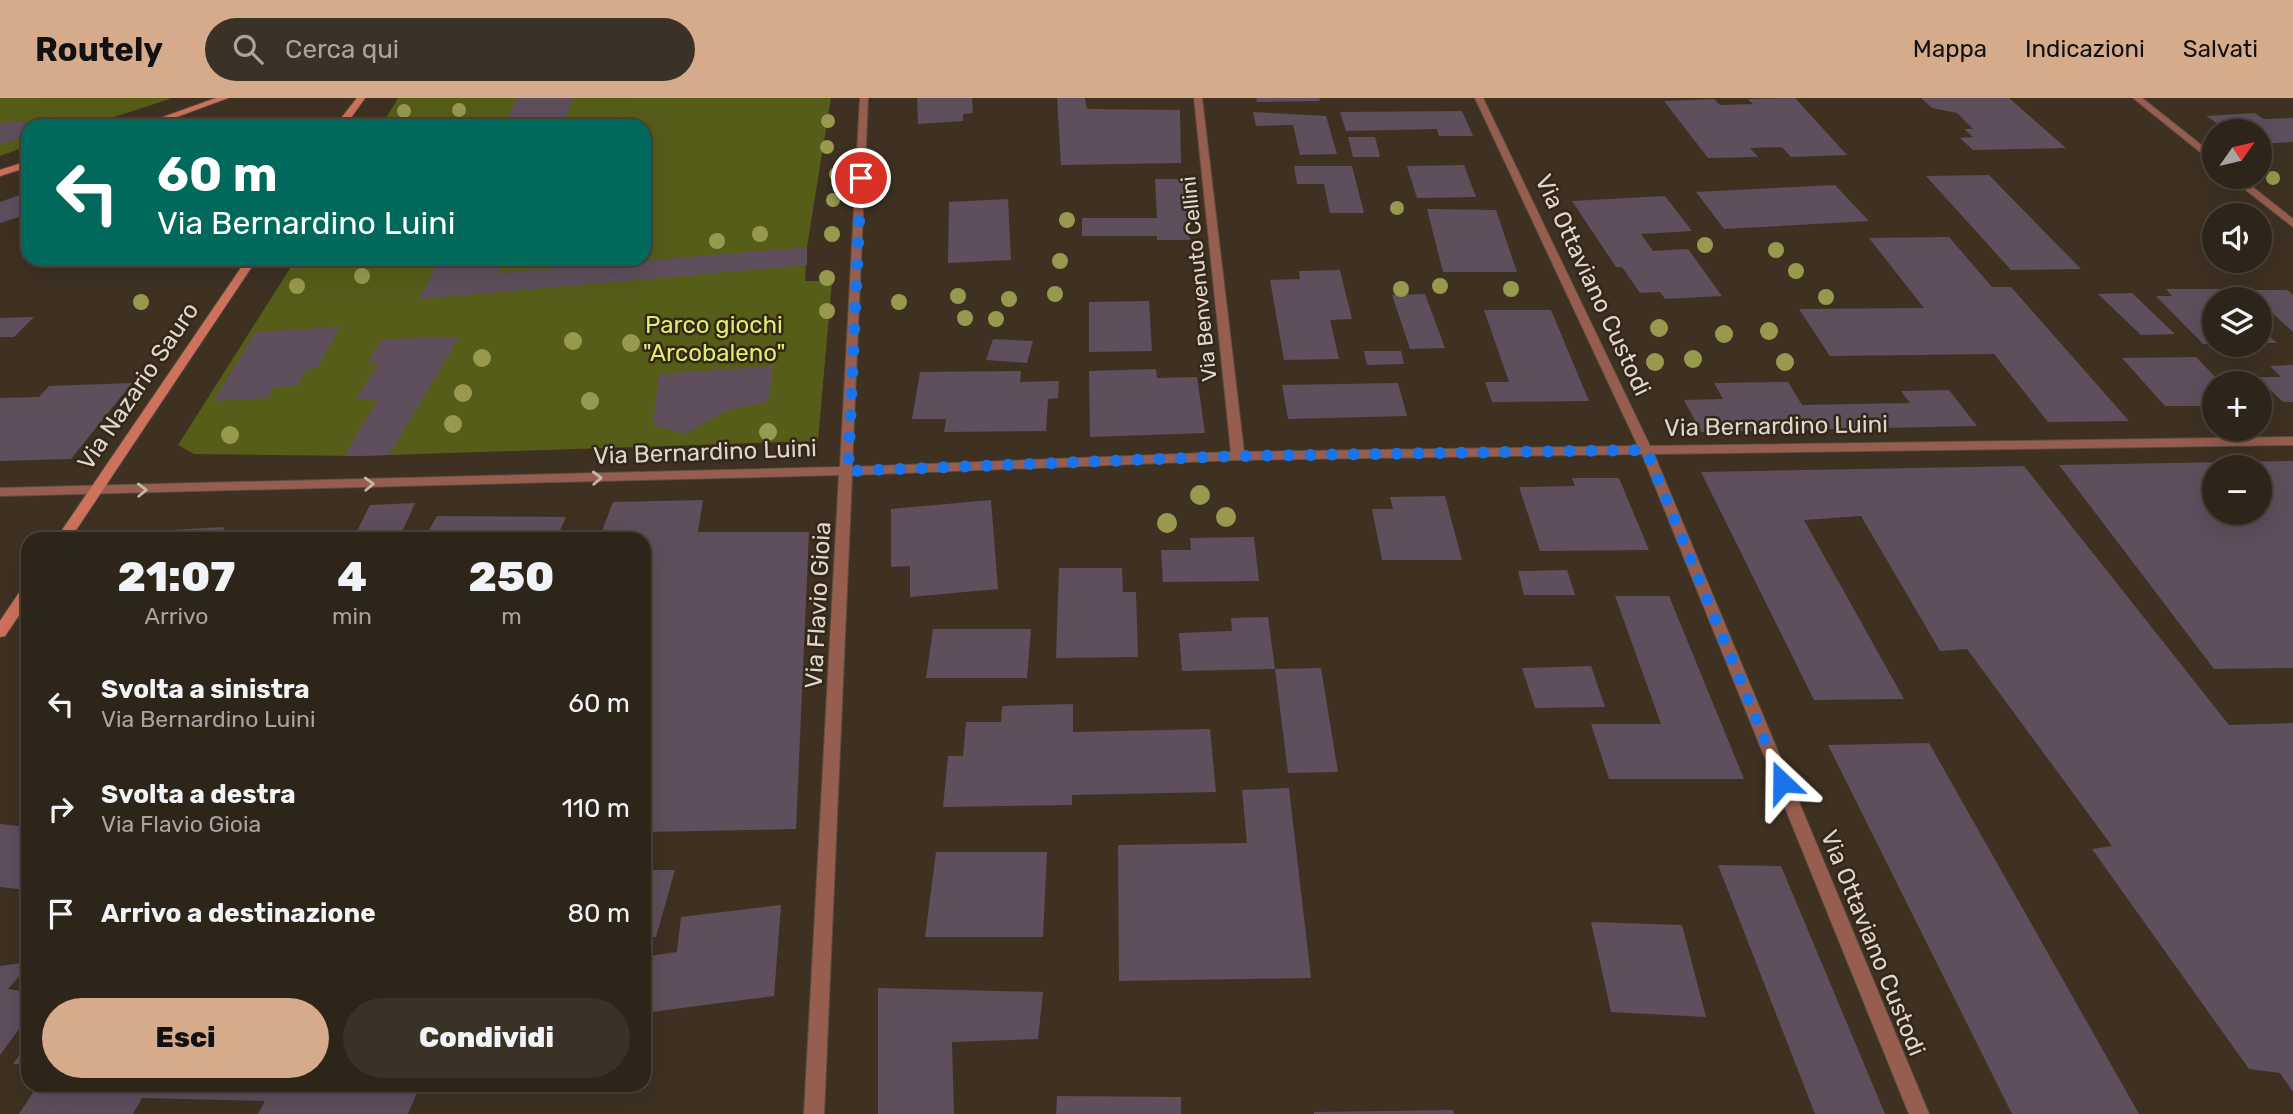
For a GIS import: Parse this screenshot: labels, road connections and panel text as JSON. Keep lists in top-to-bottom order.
{
  "streets": {
    "street": [
      "Via Benvenuto Cellini",
      "Via Ottaviano Custodi",
      "Via Nazario Sauro",
      "Via Bernardino Luini",
      "Via Flavio Gioia"
    ]
  },
  "crossings": [
    ["Via Benvenuto Cellini", "Via Bernardino Luini"],
    ["Via Ottaviano Custodi", "Via Bernardino Luini"],
    ["Via Nazario Sauro", "Via Bernardino Luini"],
    ["Via Bernardino Luini", "Via Flavio Gioia"]
  ],
  "parks": ["Parco giochi \"Arcobaleno\""],
  "north": "top right",
  "page": {
    "header": "Routely",
    "search": "Cerca qui",
    "nav": ["Mappa", "Indicazioni", "Salvati"],
    "map_buttons": ["+", "−"],
    "turn": ["60 m", "Via Bernardino Luini"],
    "eta": [
      "21:07",
      "Arrivo",
      "4",
      "min",
      "250",
      "m"
    ],
    "list": [
      {
        "name": "Svolta a sinistra",
        "note": "Via Bernardino Luini",
        "value": "60 m"
      },
      {
        "name": "Svolta a destra",
        "note": "Via Flavio Gioia",
        "value": "110 m"
      },
      {
        "name": "Arrivo a destinazione",
        "value": "80 m"
      }
    ],
    "buttons": ["Esci", "Condividi"]
  }
}
